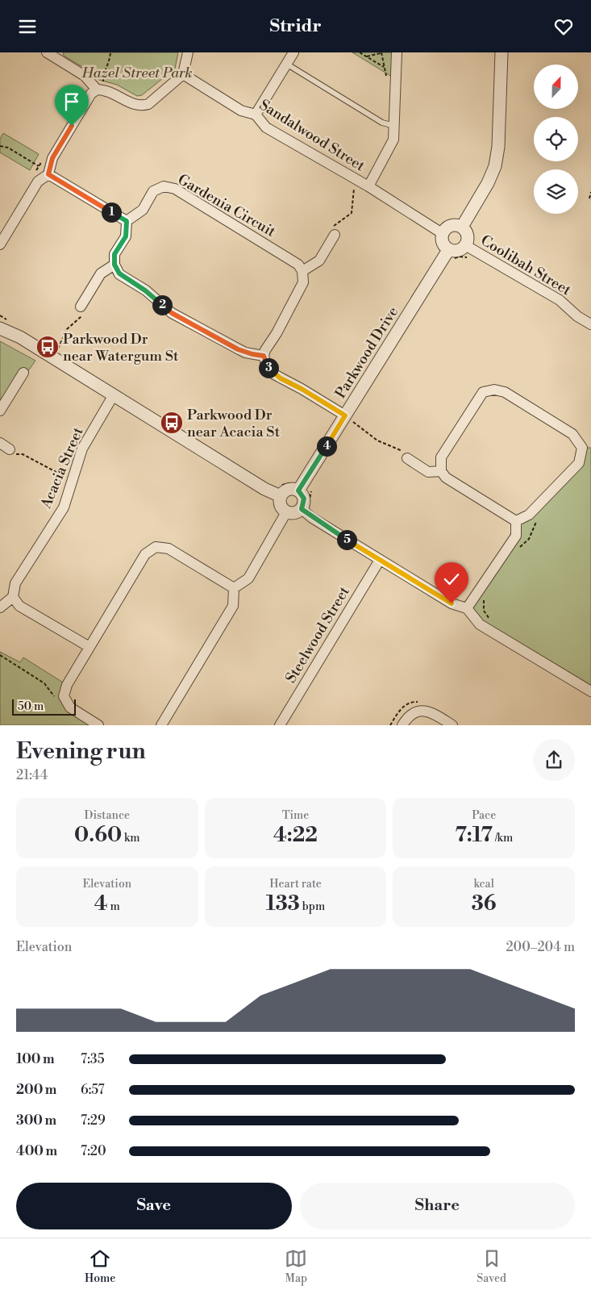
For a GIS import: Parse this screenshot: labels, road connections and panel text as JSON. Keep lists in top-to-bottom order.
{
  "streets": {
    "street": [
      "Sandalwood Street",
      "Gardenia Circuit",
      "Coolibah Street",
      "Parkwood Drive",
      "Acacia Street",
      "Steelwood Street"
    ]
  },
  "crossings": [
    ["Sandalwood Street", "Coolibah Street"],
    ["Sandalwood Street", "Parkwood Drive"],
    ["Coolibah Street", "Parkwood Drive"]
  ],
  "parks": ["Hazel Street Park"],
  "places": {
    "bus stop": ["Parkwood Dr near Watergum St", "Parkwood Dr near Acacia St"]
  },
  "scale_bar": "50 m",
  "north": "top",
  "page": {
    "header": "Stridr",
    "pins": [
      "1",
      "2",
      "3",
      "4",
      "5"
    ],
    "scale": "50 m",
    "heading": ["Evening run", "21:44"],
    "stats": [
      ["Distance", "0.60 km"],
      ["Time", "4:22"],
      ["Pace", "7:17 /km"],
      ["Elevation", "4 m"],
      ["Heart rate", "133 bpm"],
      ["kcal", "36"]
    ],
    "chart": ["Elevation", "200–204 m"],
    "list": [
      {
        "name": "100 m",
        "note": "7:35"
      },
      {
        "name": "200 m",
        "note": "6:57"
      },
      {
        "name": "300 m",
        "note": "7:29"
      },
      {
        "name": "400 m",
        "note": "7:20"
      }
    ],
    "buttons": ["Save", "Share"],
    "tabs": ["Home", "Map", "Saved"]
  }
}
